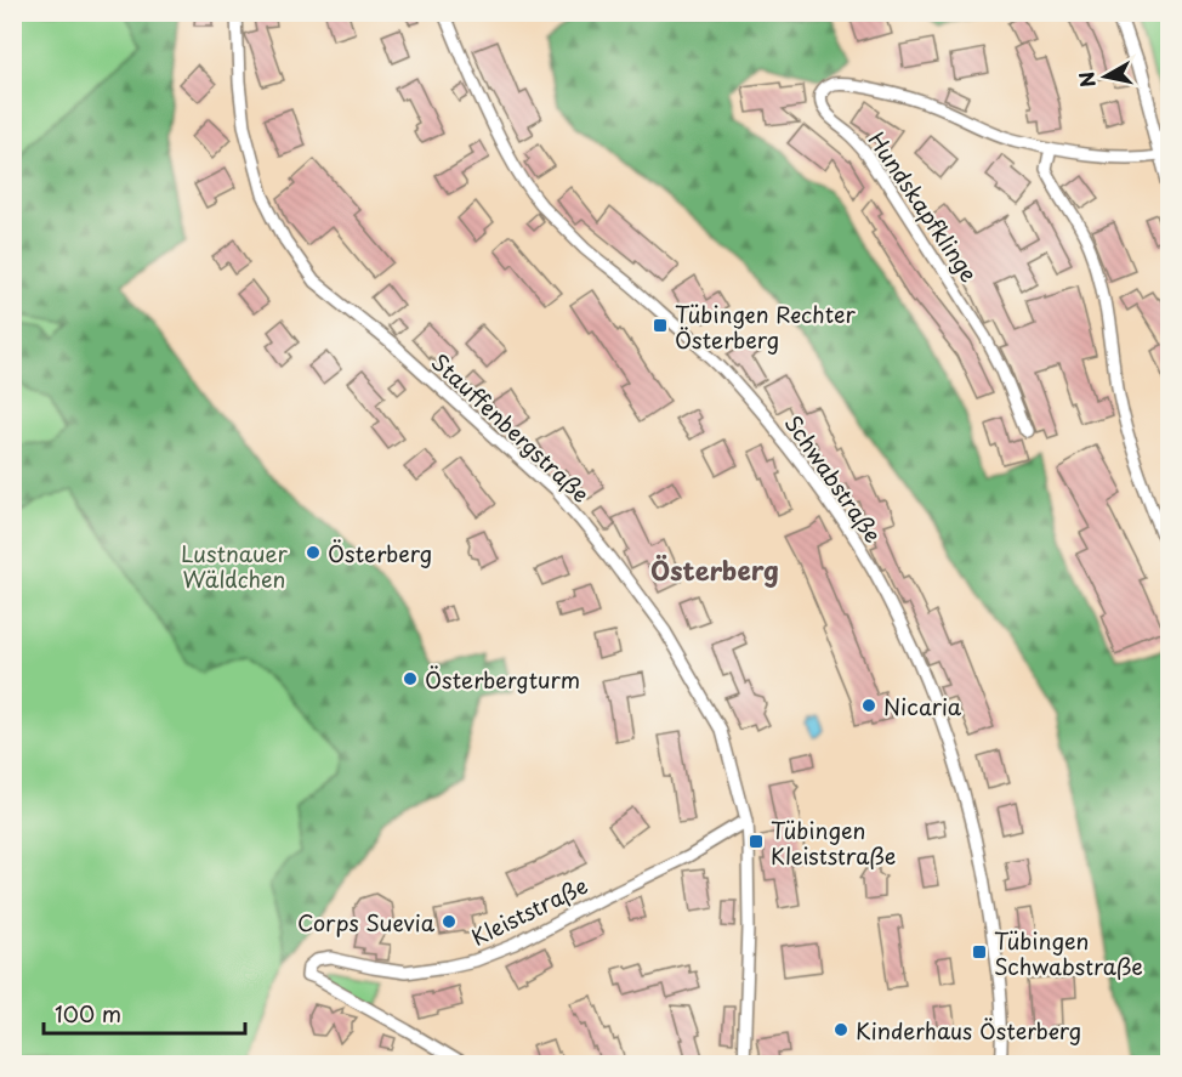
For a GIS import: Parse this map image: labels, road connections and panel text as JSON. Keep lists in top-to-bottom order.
{
  "streets": {
    "street": [
      "Hundskapfklinge",
      "Stauffenbergstraße",
      "Schwabstraße",
      "Kleiststraße"
    ]
  },
  "crossings": [
    ["Stauffenbergstraße", "Kleiststraße"]
  ],
  "districts": ["Österberg"],
  "parks": ["Lustnauer Wäldchen"],
  "places": {
    "transit": ["Tübingen Rechter Österberg", "Tübingen Kleiststraße", "Tübingen Schwabstraße"],
    "other": [
      "Österberg",
      "Österbergturm",
      "Nicaria",
      "Corps Suevia",
      "Kinderhaus Österberg"
    ]
  },
  "scale_bar": "100 m",
  "north": "left"
}
